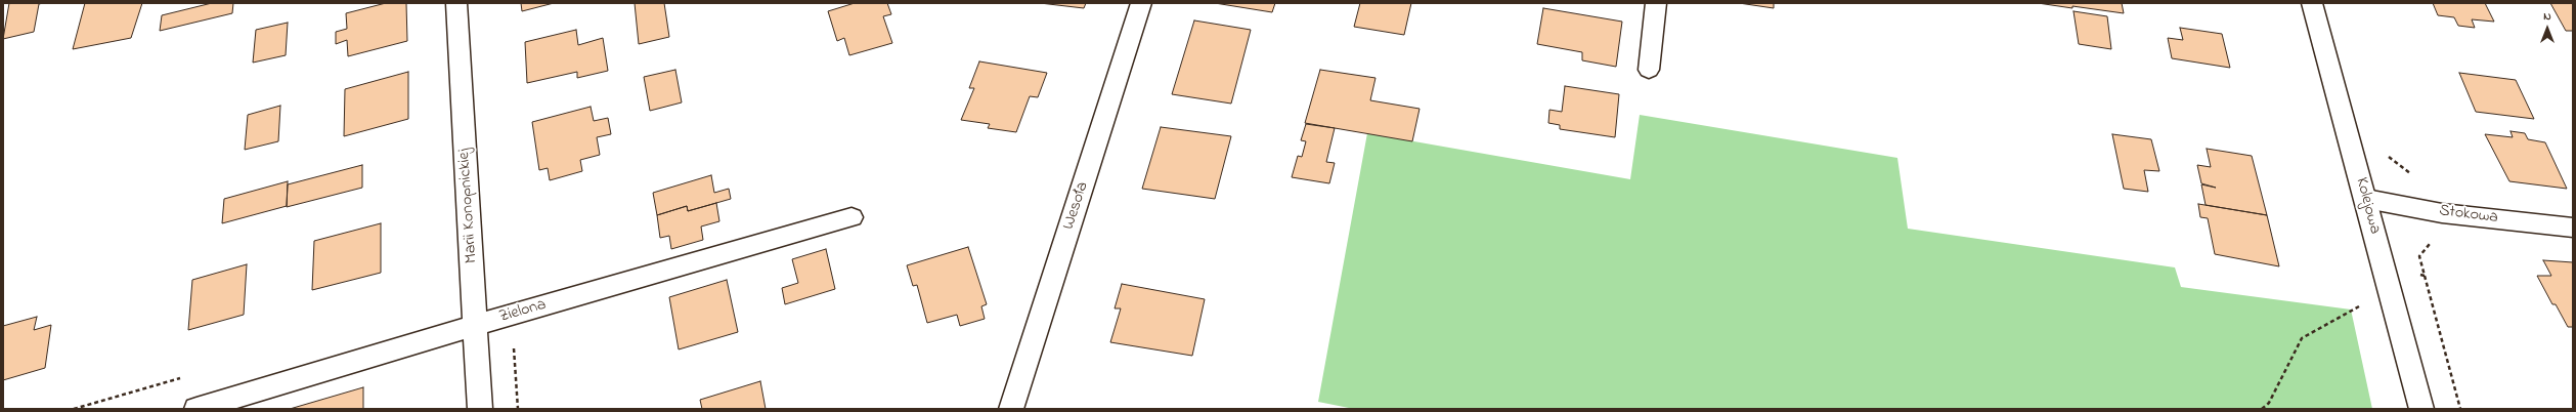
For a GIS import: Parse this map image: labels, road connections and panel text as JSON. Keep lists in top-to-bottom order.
{
  "streets": {
    "street": [
      "Marii Konopnickiej",
      "Wesoła",
      "Kolejowa",
      "Stokowa",
      "Zielona"
    ]
  },
  "crossings": [
    ["Marii Konopnickiej", "Zielona"],
    ["Kolejowa", "Stokowa"]
  ],
  "north": "top"
}
